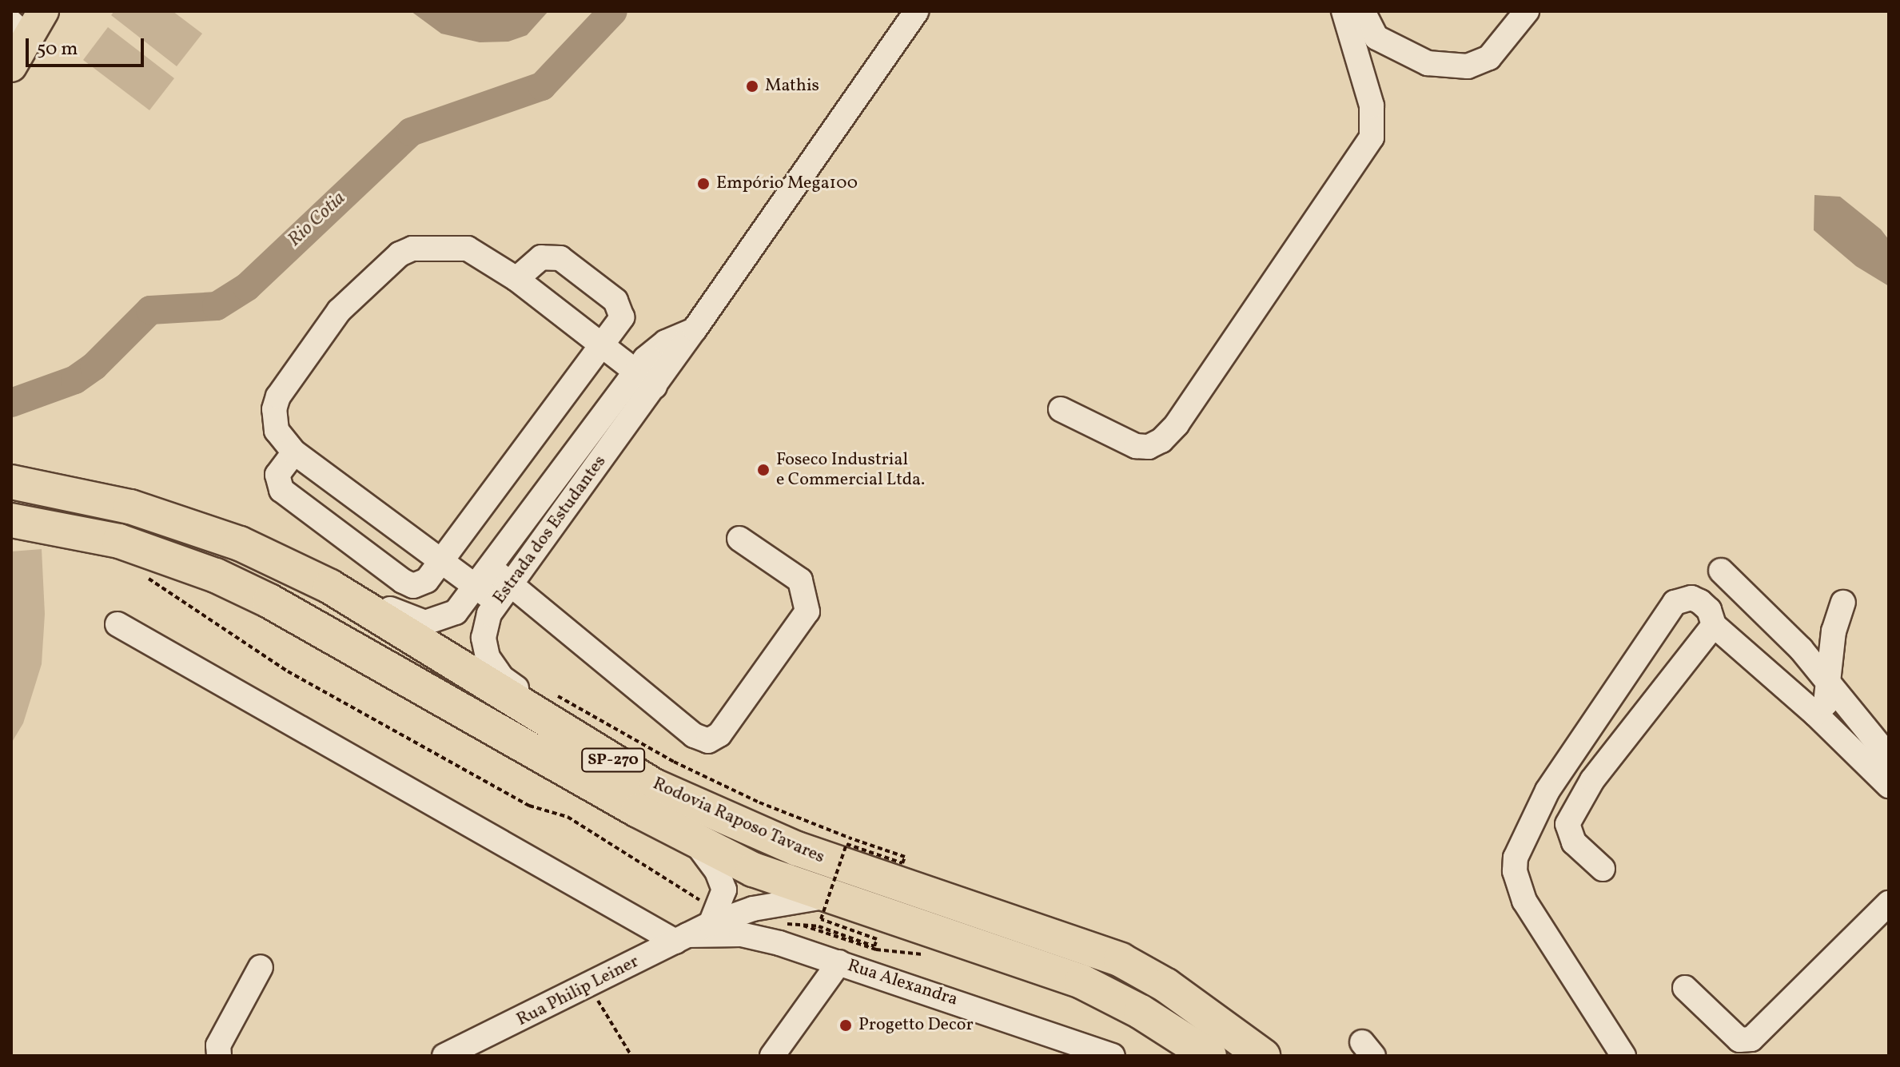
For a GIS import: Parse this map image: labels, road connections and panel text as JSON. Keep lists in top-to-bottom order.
{
  "streets": {
    "highway": ["SP-270", "Rodovia Raposo Tavares"],
    "street": ["Estrada dos Estudantes", "Rua Alexandra", "Rua Philip Leiner"]
  },
  "crossings": [
    ["Estrada dos Estudantes", "Rodovia Raposo Tavares"],
    ["Rodovia Raposo Tavares", "Rua Philip Leiner"],
    ["Rua Alexandra", "Rua Philip Leiner"]
  ],
  "water": ["Rio Cotia"],
  "places": [
    "Mathis",
    "Empório Mega100",
    "Foseco Industrial e Commercial Ltda.",
    "Progetto Decor"
  ],
  "scale_bar": "50 m"
}
